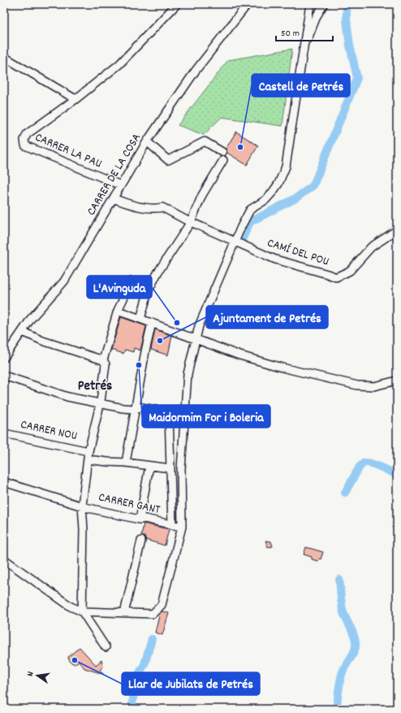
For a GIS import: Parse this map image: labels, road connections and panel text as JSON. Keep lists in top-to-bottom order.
{
  "streets": {
    "street": [
      "CARRER LA PAU",
      "CARRER DE LA COSA",
      "CAMÍ DEL POU",
      "CARRER NOU",
      "CARRER GANT"
    ]
  },
  "crossings": [
    ["CARRER LA PAU", "CARRER DE LA COSA"],
    ["CARRER DE LA COSA", "CAMÍ DEL POU"]
  ],
  "districts": ["Petrés"],
  "places": [
    "Castell de Petrés",
    "L'Avinguda",
    "Ajuntament de Petrés",
    "Maidormim For i Boleria",
    "Llar de Jubilats de Petrés"
  ],
  "scale_bar": "50 m",
  "north": "left"
}
